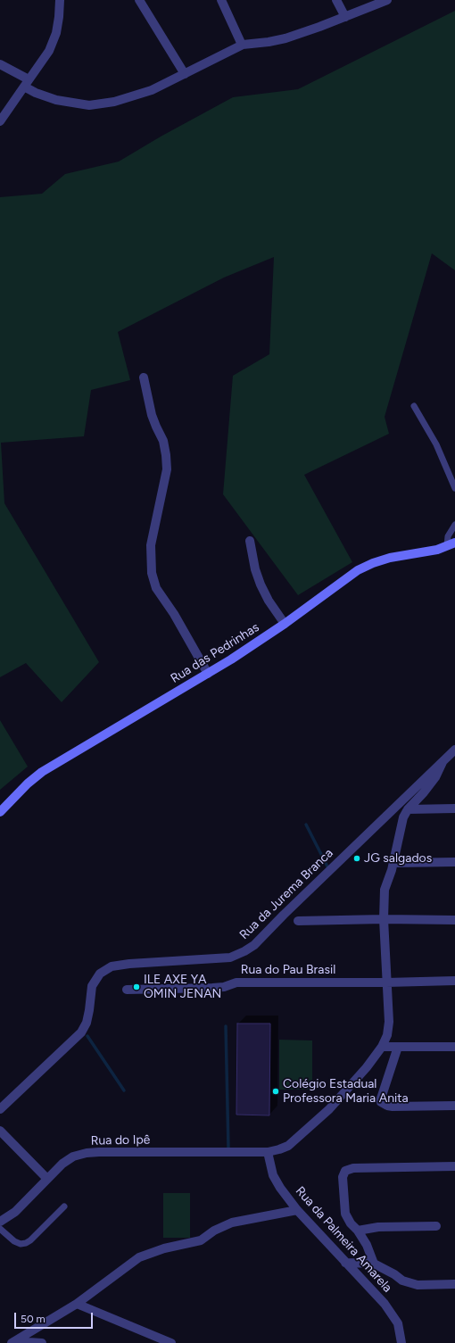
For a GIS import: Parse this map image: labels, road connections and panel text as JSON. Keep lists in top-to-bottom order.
{
  "streets": {
    "main road": ["Rua das Pedrinhas"],
    "street": [
      "Rua da Jurema Branca",
      "Rua do Pau Brasil",
      "Rua do Ipê",
      "Rua da Palmeira Amarela"
    ]
  },
  "crossings": [
    ["Rua da Jurema Branca", "Rua do Ipê"],
    ["Rua do Pau Brasil", "Rua do Ipê"],
    ["Rua do Ipê", "Rua da Palmeira Amarela"]
  ],
  "places": ["JG salgados", "ILE AXE YA OMIN JENAN", "Colégio Estadual Professora Maria Anita"],
  "scale_bar": "50 m"
}
